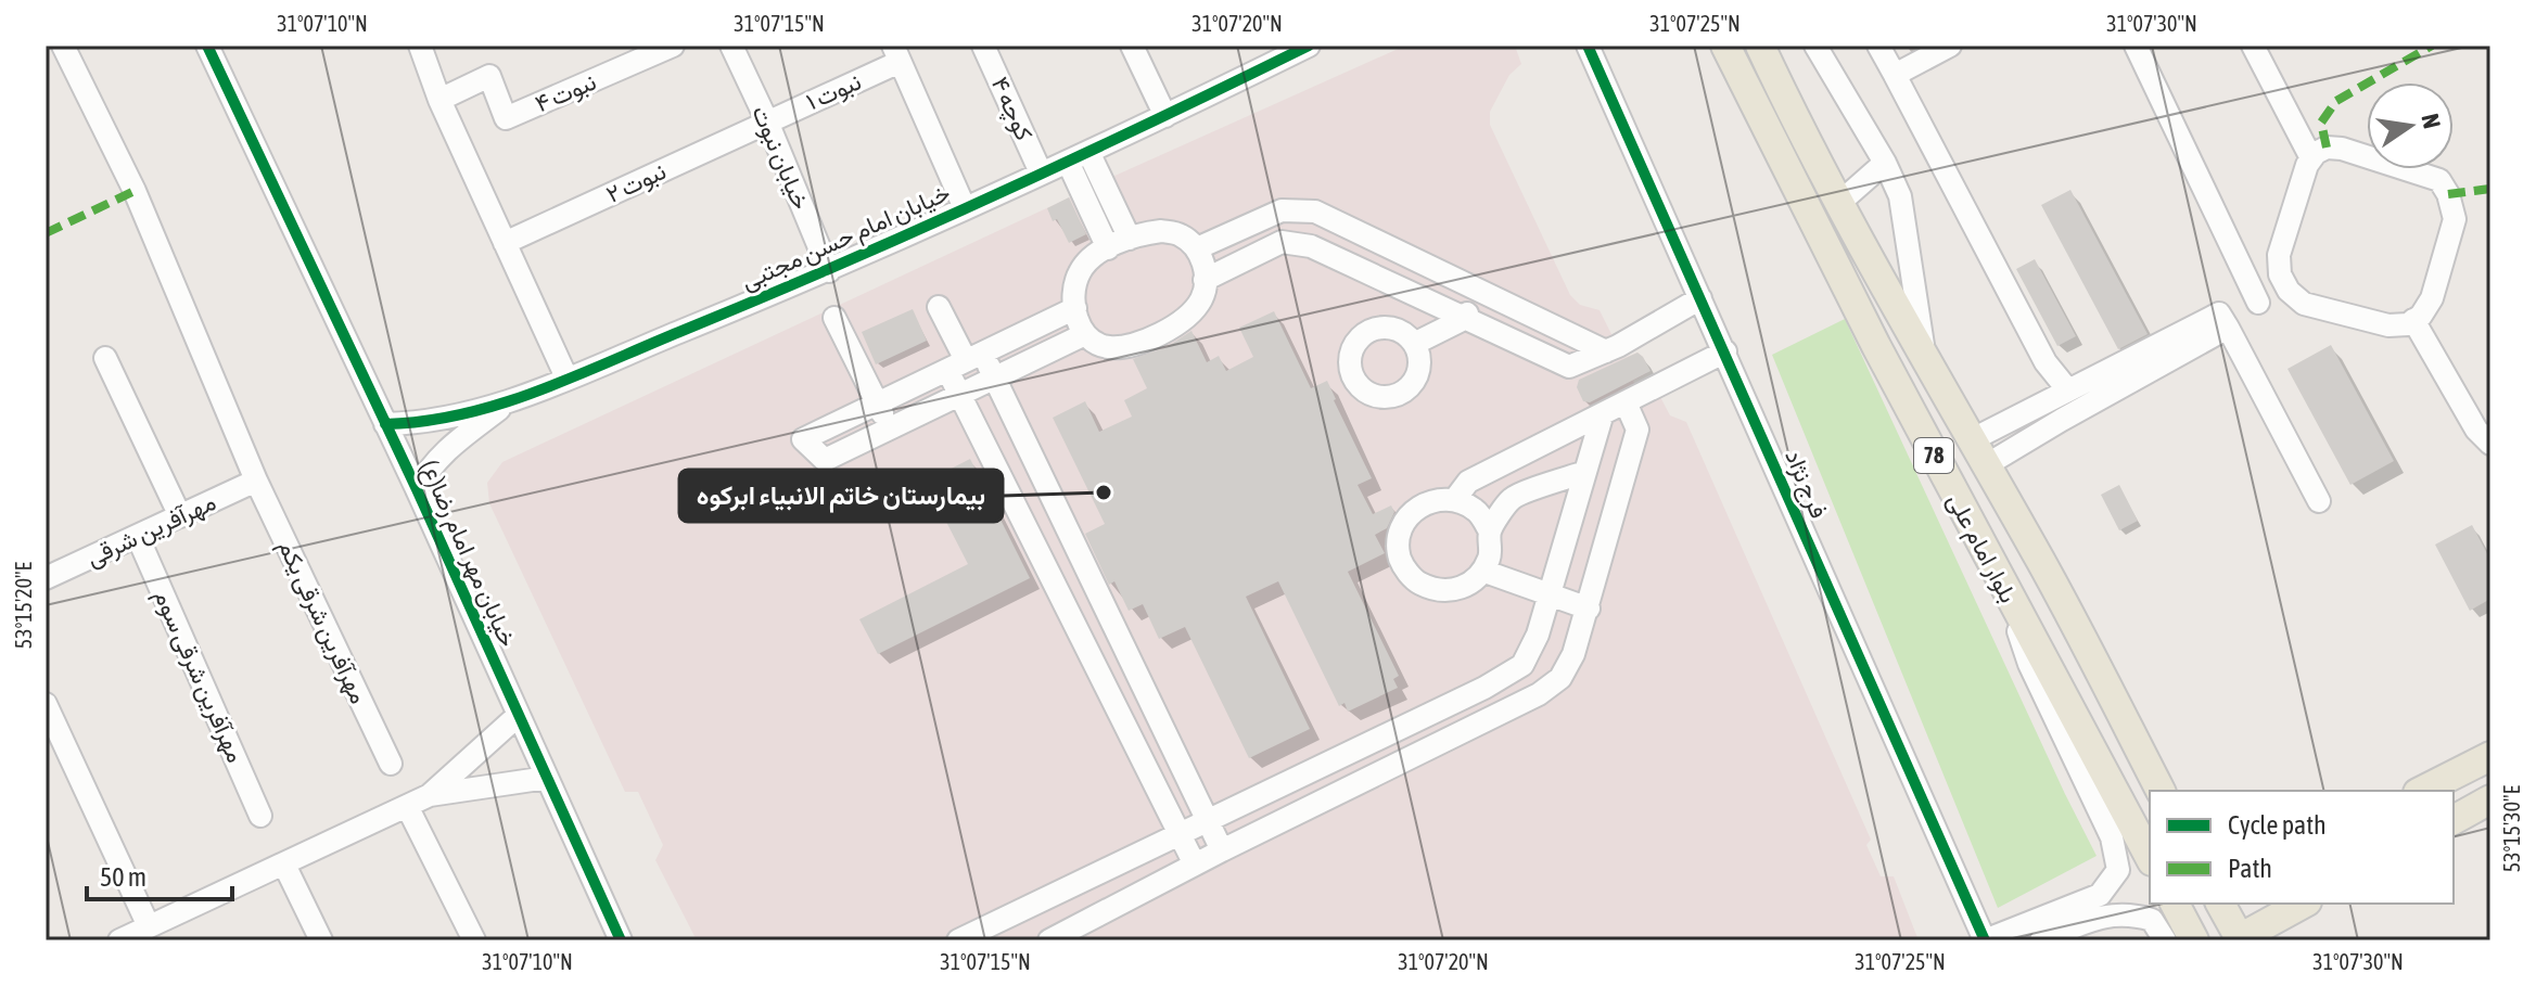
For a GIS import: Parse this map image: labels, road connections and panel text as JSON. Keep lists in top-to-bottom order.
{
  "streets": {
    "main road": ["78", "بلوار امام علی"],
    "street": [
      "نبوت ۱",
      "نبوت ۴",
      "کوچه ۴",
      "خیابان نبوت",
      "نبوت ۲",
      "خیابان امام حسن مجتبی",
      "فرج نژاد",
      "مهرآفرین شرقی",
      "خیابان مهر امام رضا(ع)",
      "مهرآفرین شرقی یکم",
      "مهرآفرین شرقی سوم"
    ]
  },
  "crossings": [
    ["نبوت ۱", "خیابان نبوت"],
    ["نبوت ۱", "نبوت ۲"],
    ["کوچه ۴", "خیابان امام حسن مجتبی"],
    ["خیابان نبوت", "نبوت ۲"],
    ["خیابان نبوت", "خیابان امام حسن مجتبی"],
    ["خیابان امام حسن مجتبی", "خیابان مهر امام رضا(ع)"],
    ["مهرآفرین شرقی", "مهرآفرین شرقی یکم"],
    ["مهرآفرین شرقی", "مهرآفرین شرقی سوم"]
  ],
  "places": ["بیمارستان خاتم الانبیاء ابرکوه"],
  "legend": ["Cycle path", "Path"],
  "scale_bar": "50 m",
  "north": "right",
  "coordinates": [
    "31°07'10\"N",
    "31°07'15\"N",
    "31°07'20\"N",
    "31°07'25\"N",
    "31°07'30\"N",
    "53°15'20\"E",
    "53°15'30\"E"
  ]
}
